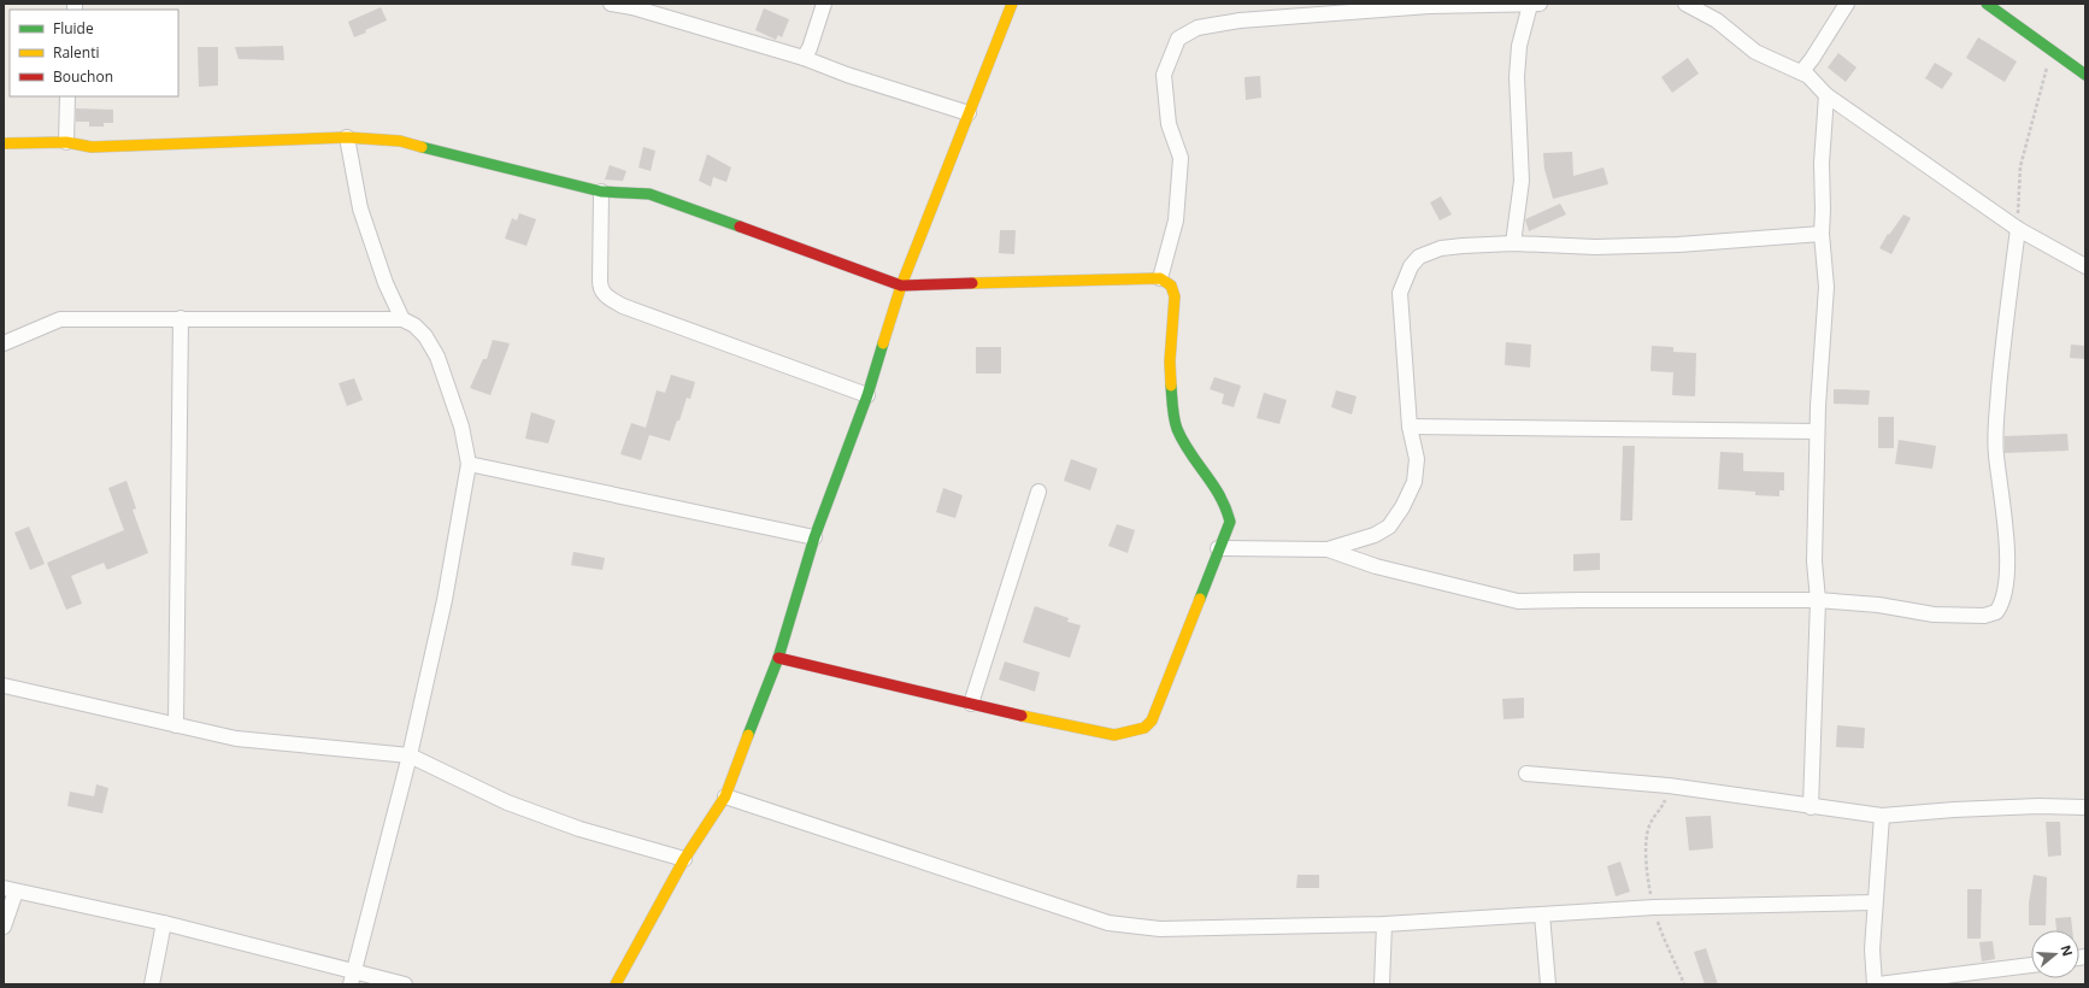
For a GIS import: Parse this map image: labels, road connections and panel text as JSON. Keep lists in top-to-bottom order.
{
  "legend": ["Fluide", "Ralenti", "Bouchon"],
  "north": "right"
}
